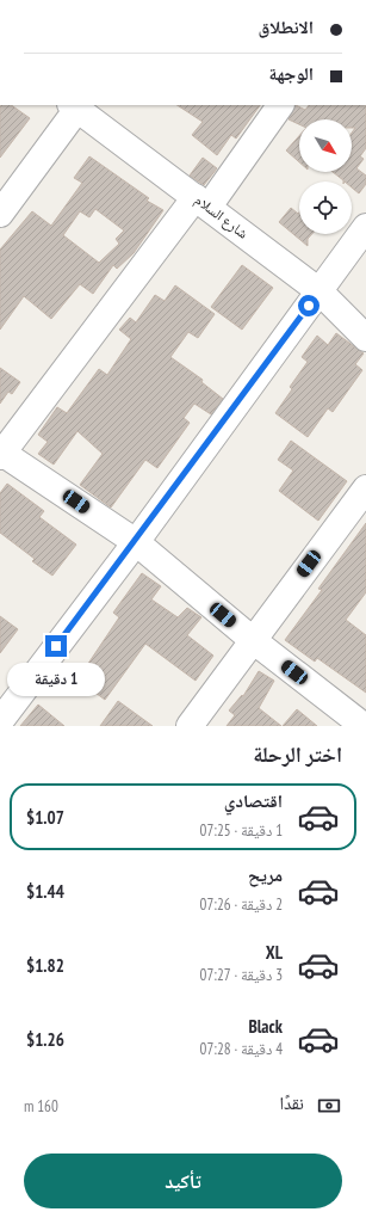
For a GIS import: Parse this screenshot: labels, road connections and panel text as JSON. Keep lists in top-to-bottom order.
{
  "streets": {
    "street": ["شارع السلام"]
  },
  "north": "bottom right",
  "page": {
    "banner": ["الانطلاق", "الوجهة"],
    "bubble": "1 دقيقة",
    "heading": "اختر الرحلة",
    "list": [
      {
        "name": "اقتصادي",
        "note": "1 دقيقة · 07:25",
        "value": "$1.07"
      },
      {
        "name": "مريح",
        "note": "2 دقيقة · 07:26",
        "value": "$1.44"
      },
      {
        "name": "XL",
        "note": "3 دقيقة · 07:27",
        "value": "$1.82"
      },
      {
        "name": "Black",
        "note": "4 دقيقة · 07:28",
        "value": "$1.26"
      }
    ],
    "pay": ["نقدًا", "160 m"],
    "buttons": "تأكيد"
  }
}
